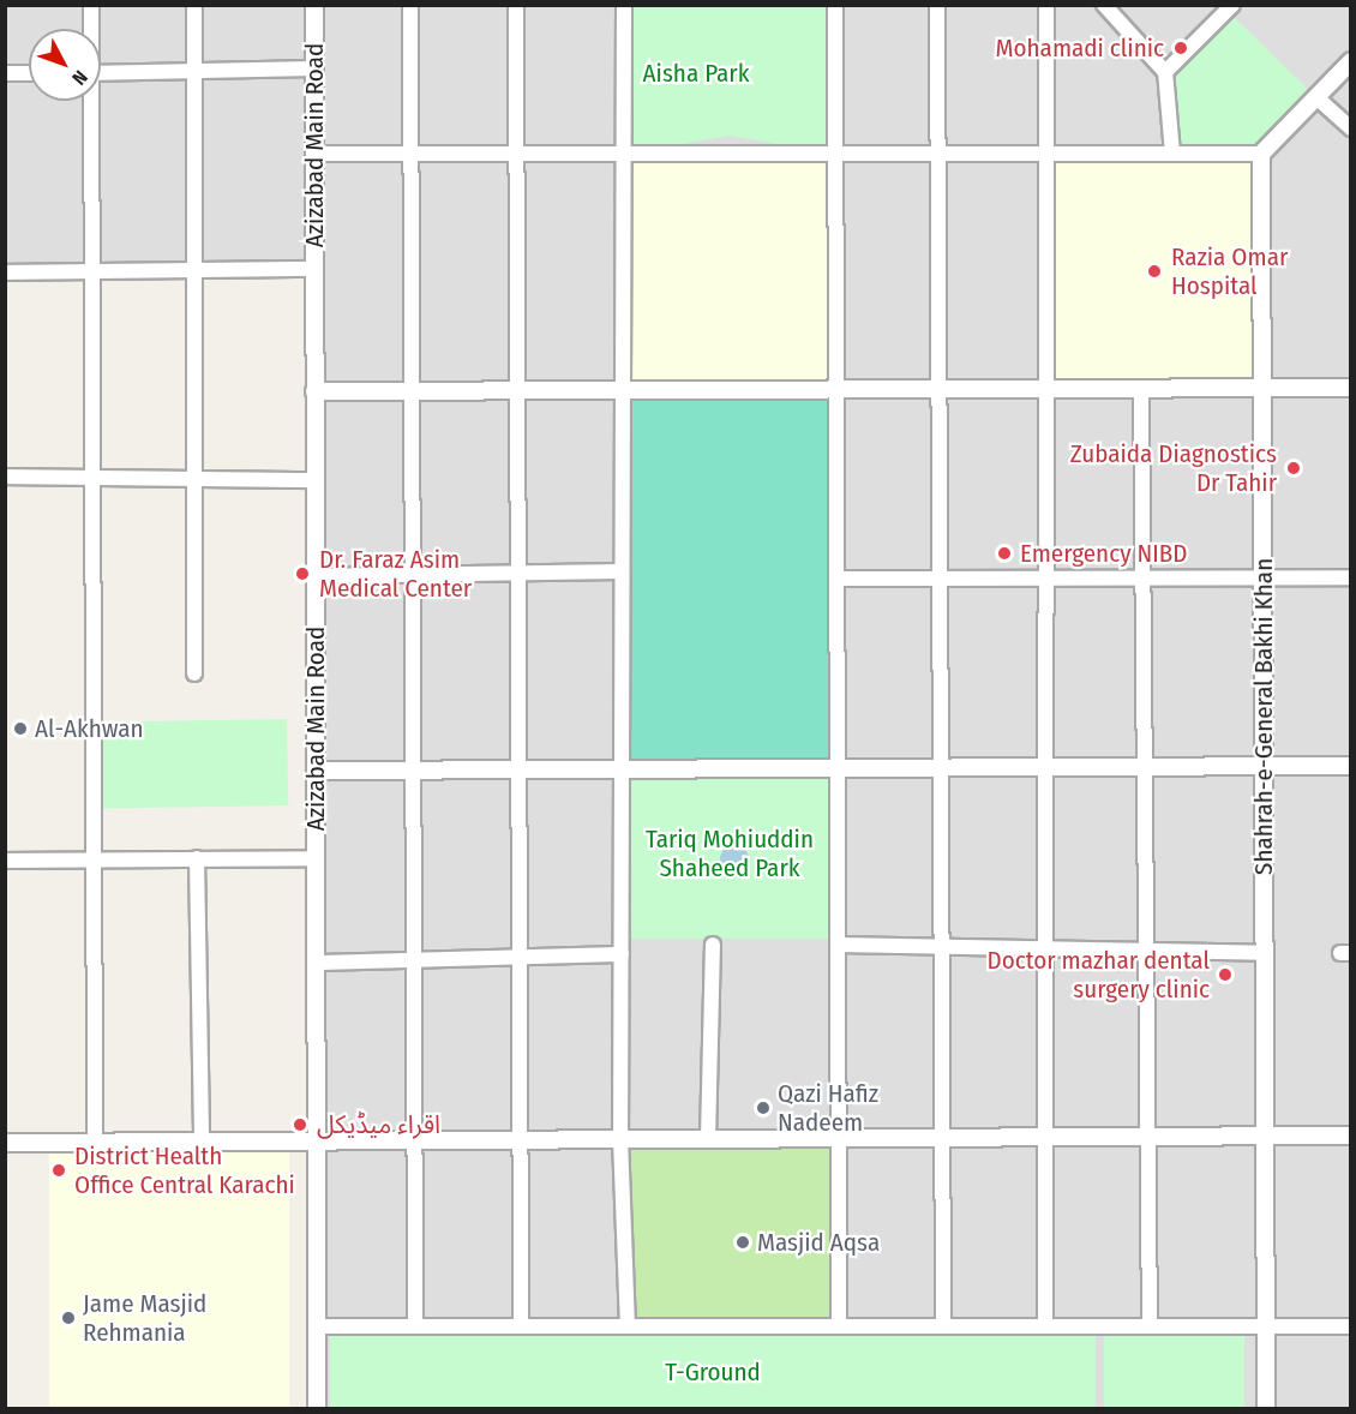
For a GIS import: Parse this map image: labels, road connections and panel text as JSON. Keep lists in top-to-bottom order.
{
  "streets": {
    "street": ["Azizabad Main Road", "Shahrah-e-General Bakhi Khan"]
  },
  "parks": ["Aisha Park", "Tariq Mohiuddin Shaheed Park", "T-Ground"],
  "places": [
    "Mohamadi clinic",
    "Razia Omar Hospital",
    "Zubaida Diagnostics Dr Tahir",
    "Emergency NIBD",
    "Dr. Faraz Asim Medical Center",
    "Al-Akhwan",
    "Doctor mazhar dental surgery clinic",
    "Qazi Hafiz Nadeem",
    "اقراء میڈیکل",
    "District Health Office Central Karachi",
    "Masjid Aqsa",
    "Jame Masjid Rehmania"
  ],
  "north": "bottom right"
}
